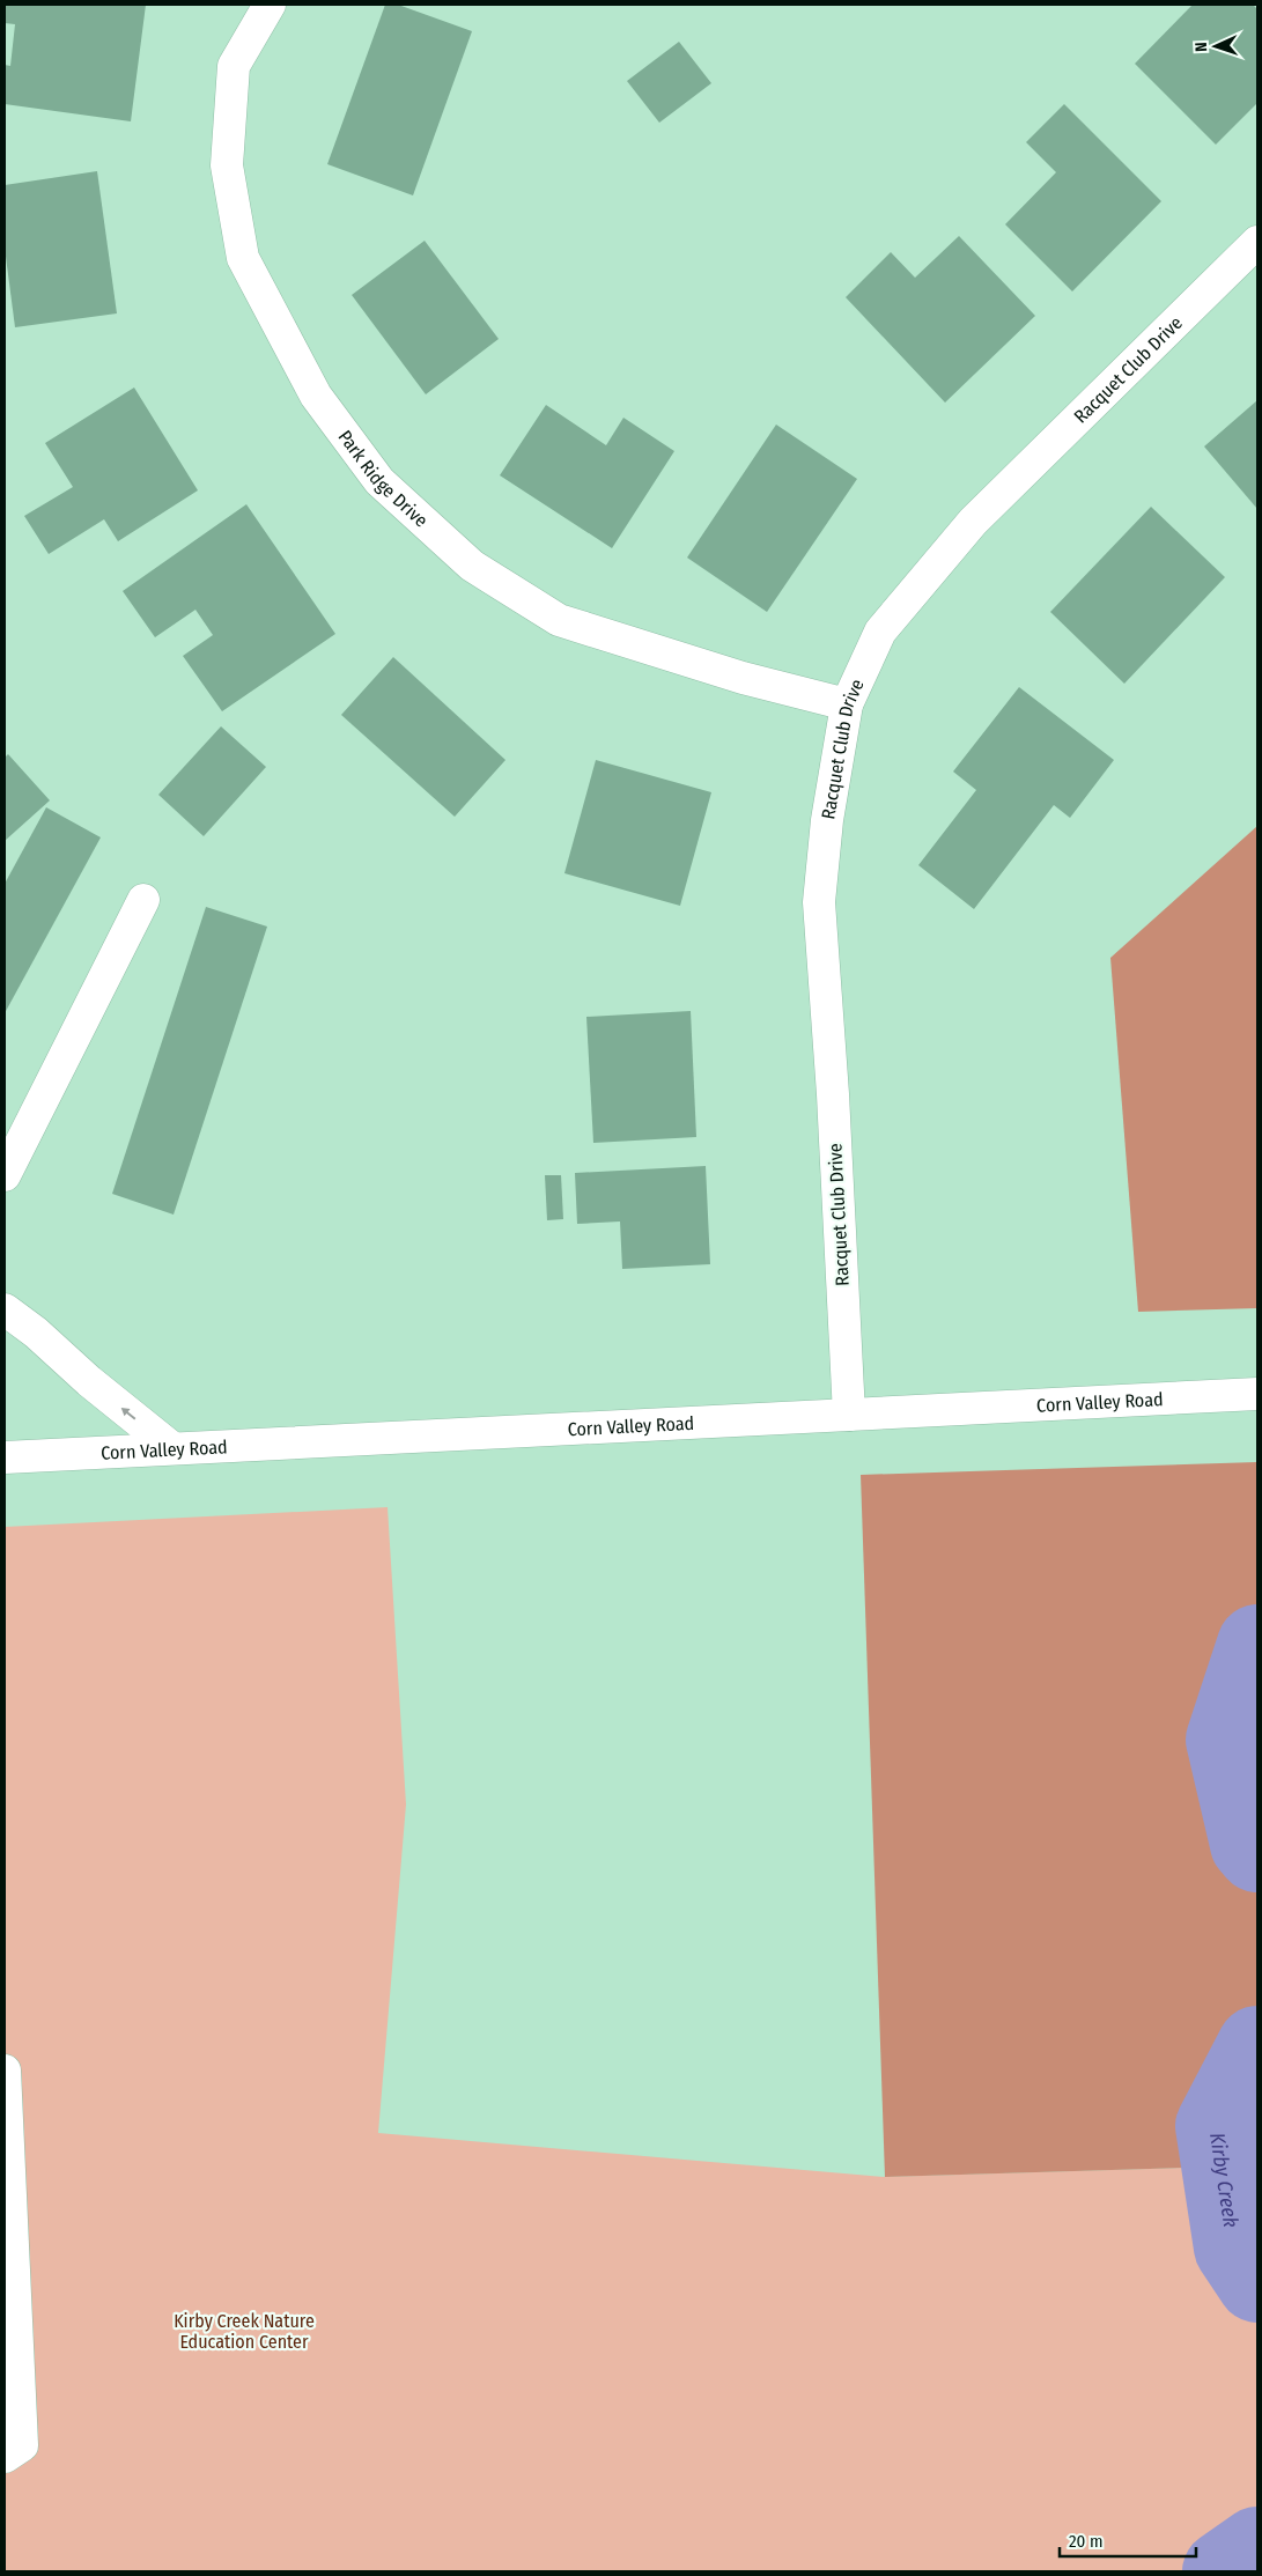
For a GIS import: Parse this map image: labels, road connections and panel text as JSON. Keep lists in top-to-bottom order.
{
  "streets": {
    "street": ["Racquet Club Drive", "Park Ridge Drive", "Corn Valley Road"]
  },
  "crossings": [
    ["Racquet Club Drive", "Park Ridge Drive"],
    ["Racquet Club Drive", "Corn Valley Road"]
  ],
  "water": ["Kirby Creek"],
  "parks": ["Kirby Creek Nature Education Center"],
  "scale_bar": "20 m",
  "north": "left"
}
